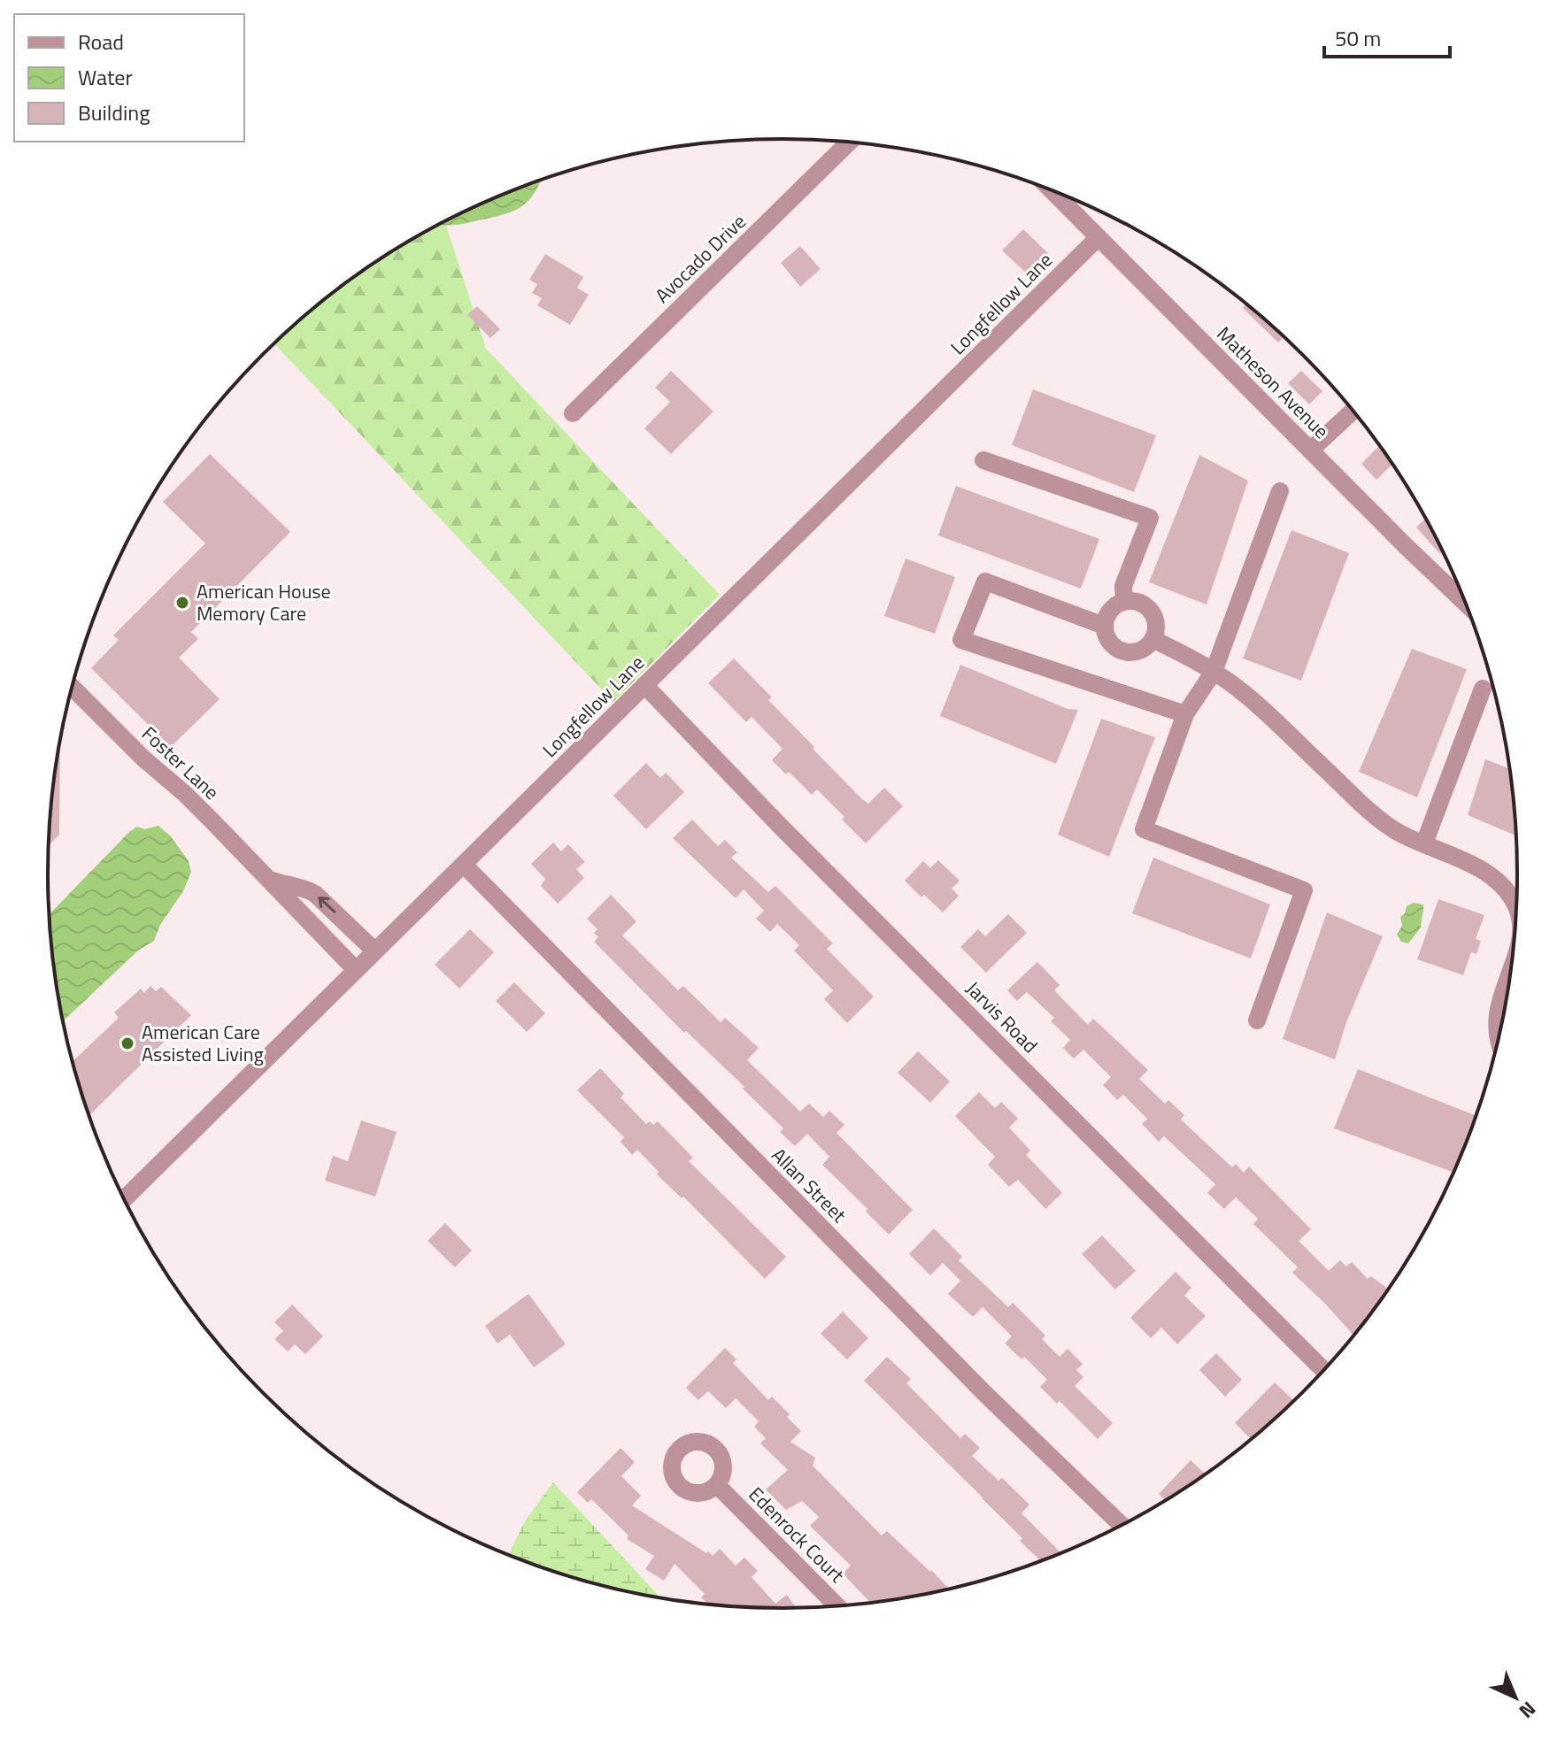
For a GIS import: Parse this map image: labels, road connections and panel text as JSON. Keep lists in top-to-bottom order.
{
  "streets": {
    "street": [
      "Avocado Drive",
      "Longfellow Lane",
      "Matheson Avenue",
      "Foster Lane",
      "Jarvis Road",
      "Allan Street",
      "Edenrock Court"
    ]
  },
  "crossings": [
    ["Longfellow Lane", "Matheson Avenue"],
    ["Longfellow Lane", "Foster Lane"],
    ["Longfellow Lane", "Jarvis Road"],
    ["Longfellow Lane", "Allan Street"]
  ],
  "places": ["American House Memory Care", "American Care Assisted Living"],
  "legend": ["Road", "Water", "Building"],
  "scale_bar": "50 m",
  "north": "bottom right"
}
